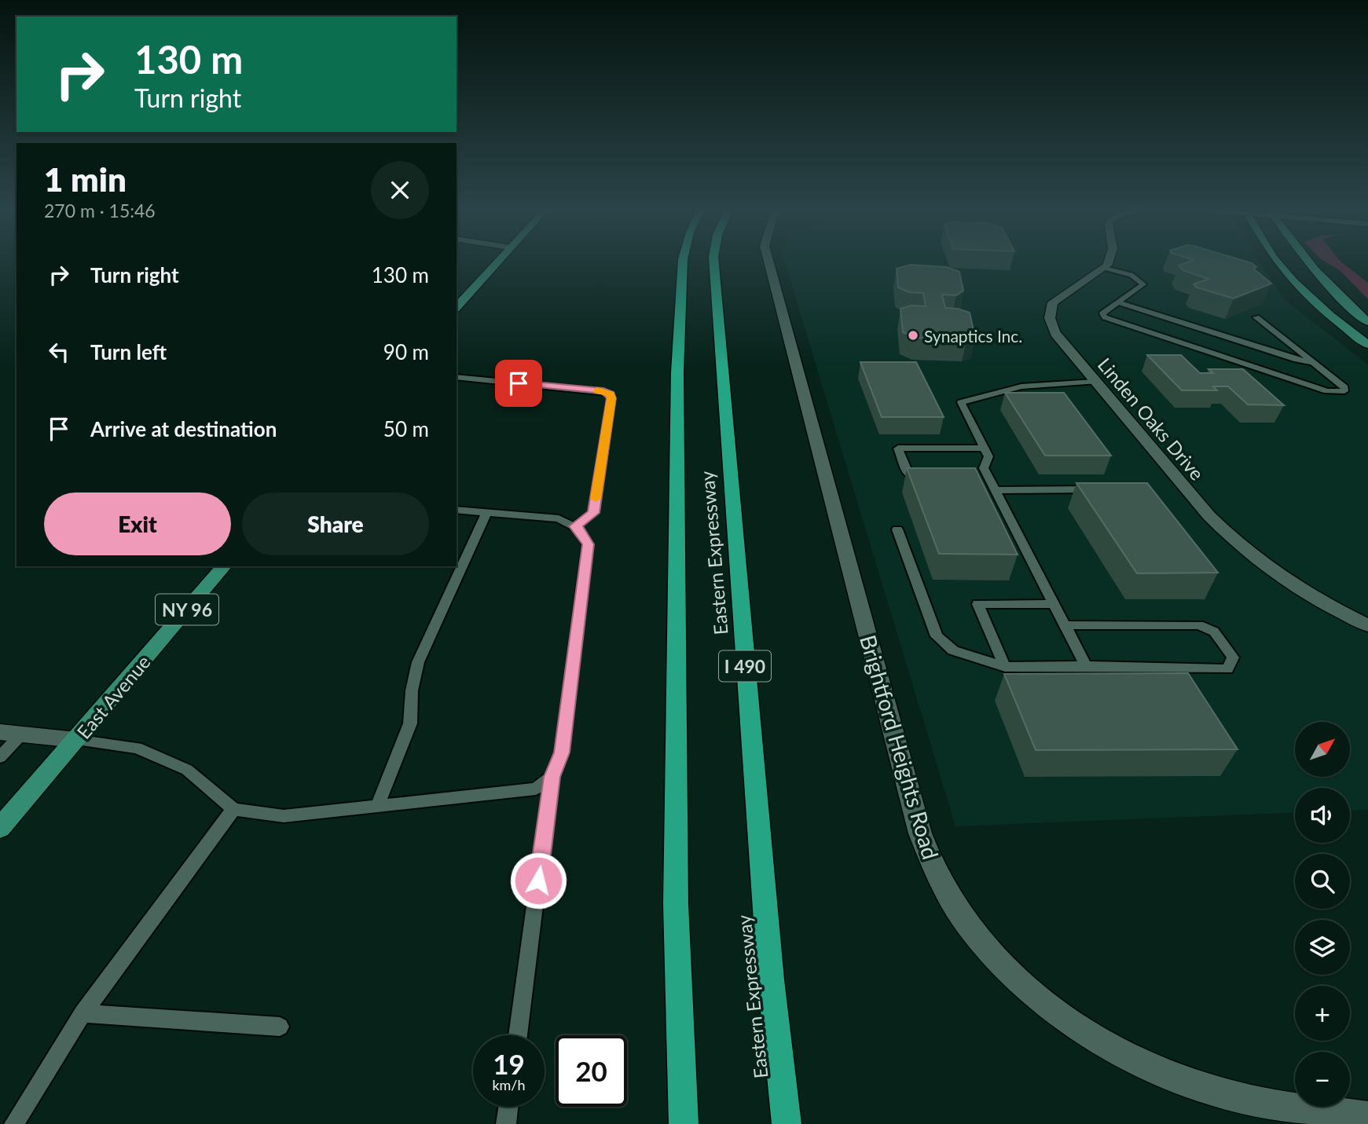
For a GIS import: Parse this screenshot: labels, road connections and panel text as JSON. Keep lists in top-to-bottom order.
{
  "streets": {
    "highway": ["Eastern Expressway", "I 490"],
    "main road": ["NY 96", "East Avenue"],
    "street": ["Linden Oaks Drive", "Brightford Heights Road"]
  },
  "places": ["Synaptics Inc."],
  "north": "top right",
  "page": {
    "turn": ["130 m", "Turn right"],
    "heading": ["1 min", "270 m · 15:46"],
    "list": [
      {
        "name": "Turn right",
        "value": "130 m"
      },
      {
        "name": "Turn left",
        "value": "90 m"
      },
      {
        "name": "Arrive at destination",
        "value": "50 m"
      }
    ],
    "buttons": ["Exit", "Share"],
    "map_buttons": ["+", "−"],
    "speed": "19 km/h",
    "limit": "20"
  }
}
